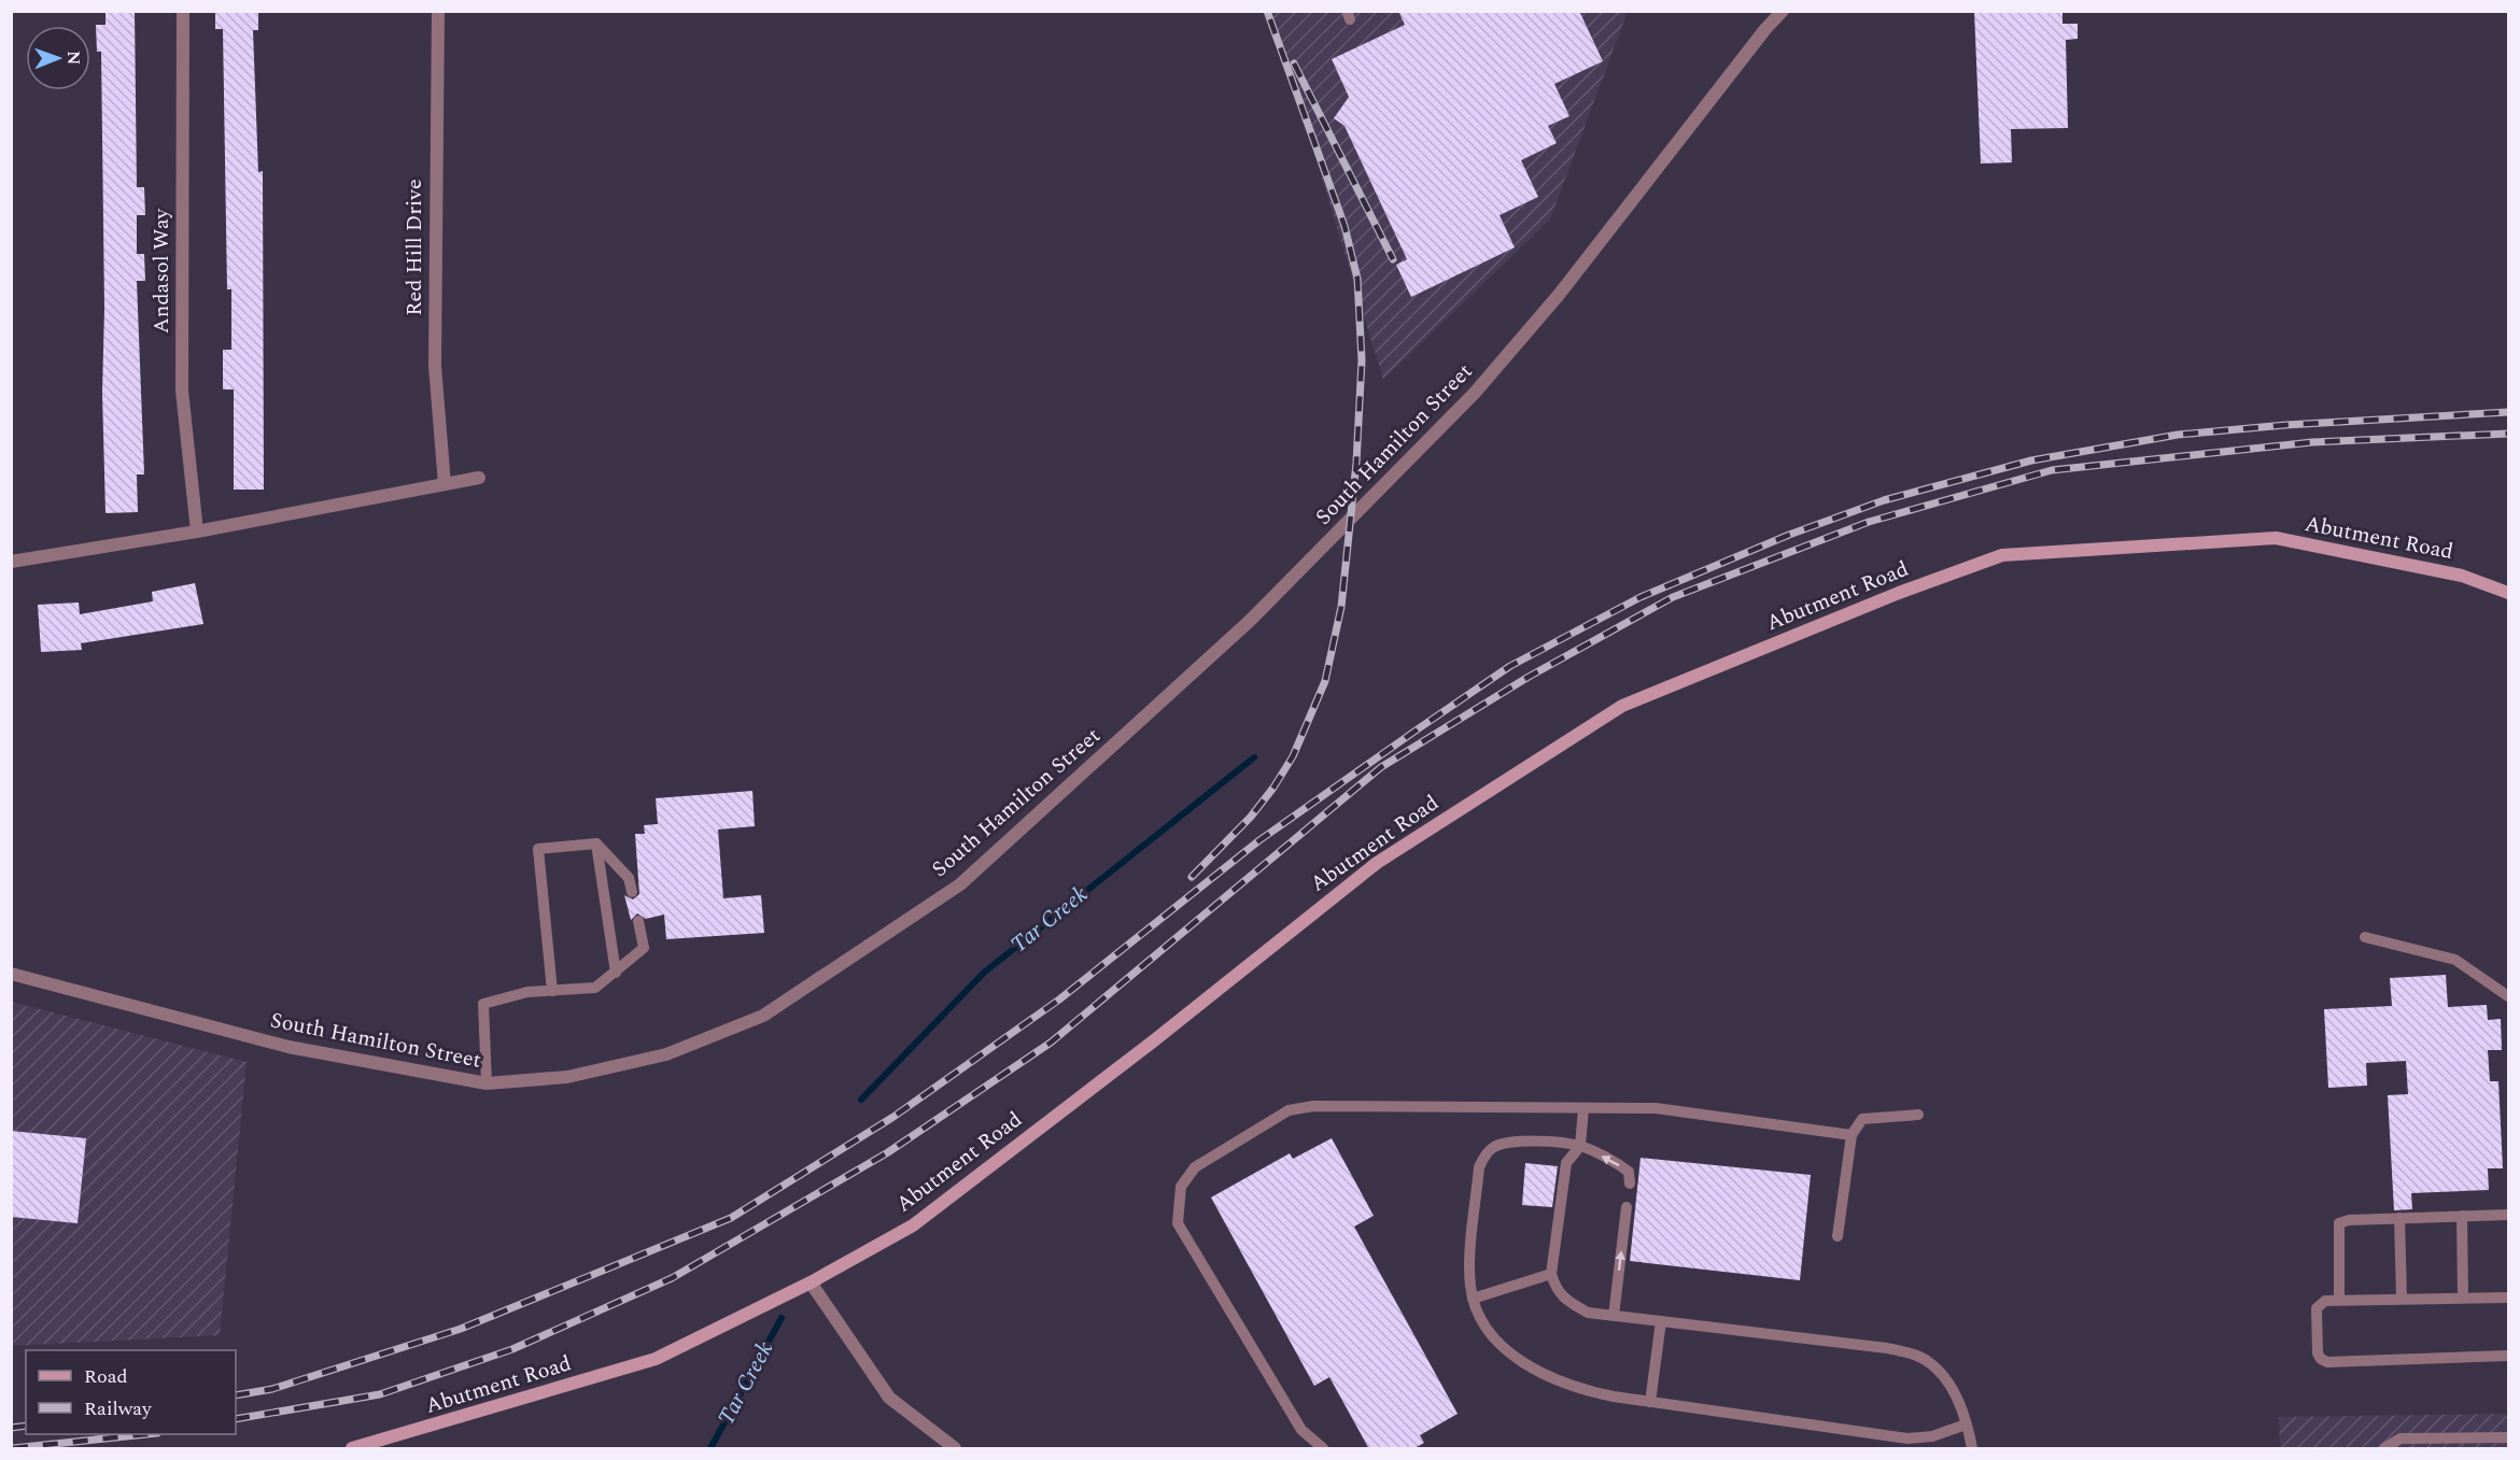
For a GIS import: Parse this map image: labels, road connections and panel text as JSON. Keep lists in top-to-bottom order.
{
  "streets": {
    "main road": ["Abutment Road"],
    "street": ["Red Hill Drive", "Andasol Way", "South Hamilton Street"]
  },
  "water": ["Tar Creek"],
  "legend": ["Road", "Railway"],
  "north": "right"
}
